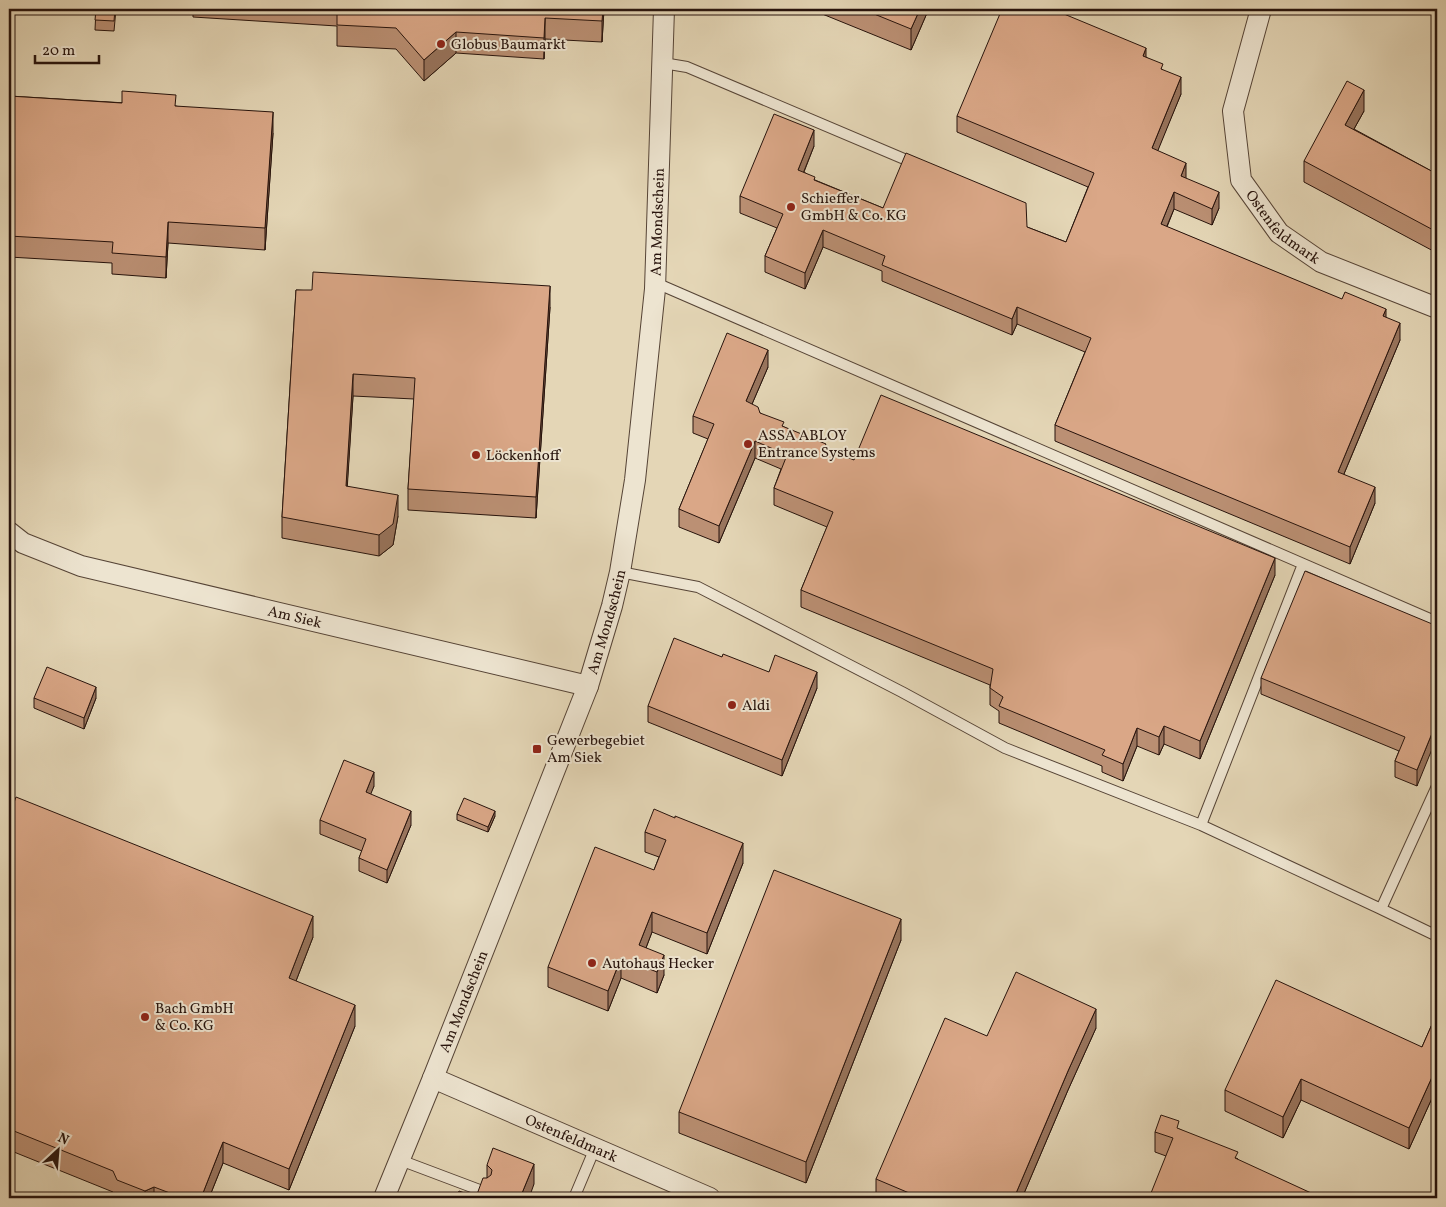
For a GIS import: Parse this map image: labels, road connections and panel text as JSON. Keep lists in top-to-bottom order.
{
  "streets": {
    "street": ["Am Mondschein", "Ostenfeldmark", "Am Siek"]
  },
  "crossings": [
    ["Am Mondschein", "Ostenfeldmark"],
    ["Am Mondschein", "Am Siek"]
  ],
  "places": {
    "other": [
      "Globus Baumarkt",
      "Schieffer GmbH & Co. KG",
      "ASSA ABLOY Entrance Systems",
      "Löckenhoff",
      "Aldi",
      "Autohaus Hecker",
      "Bach GmbH & Co. KG"
    ],
    "transit": ["Gewerbegebiet Am Siek"]
  },
  "scale_bar": "20 m",
  "north": "top right"
}
